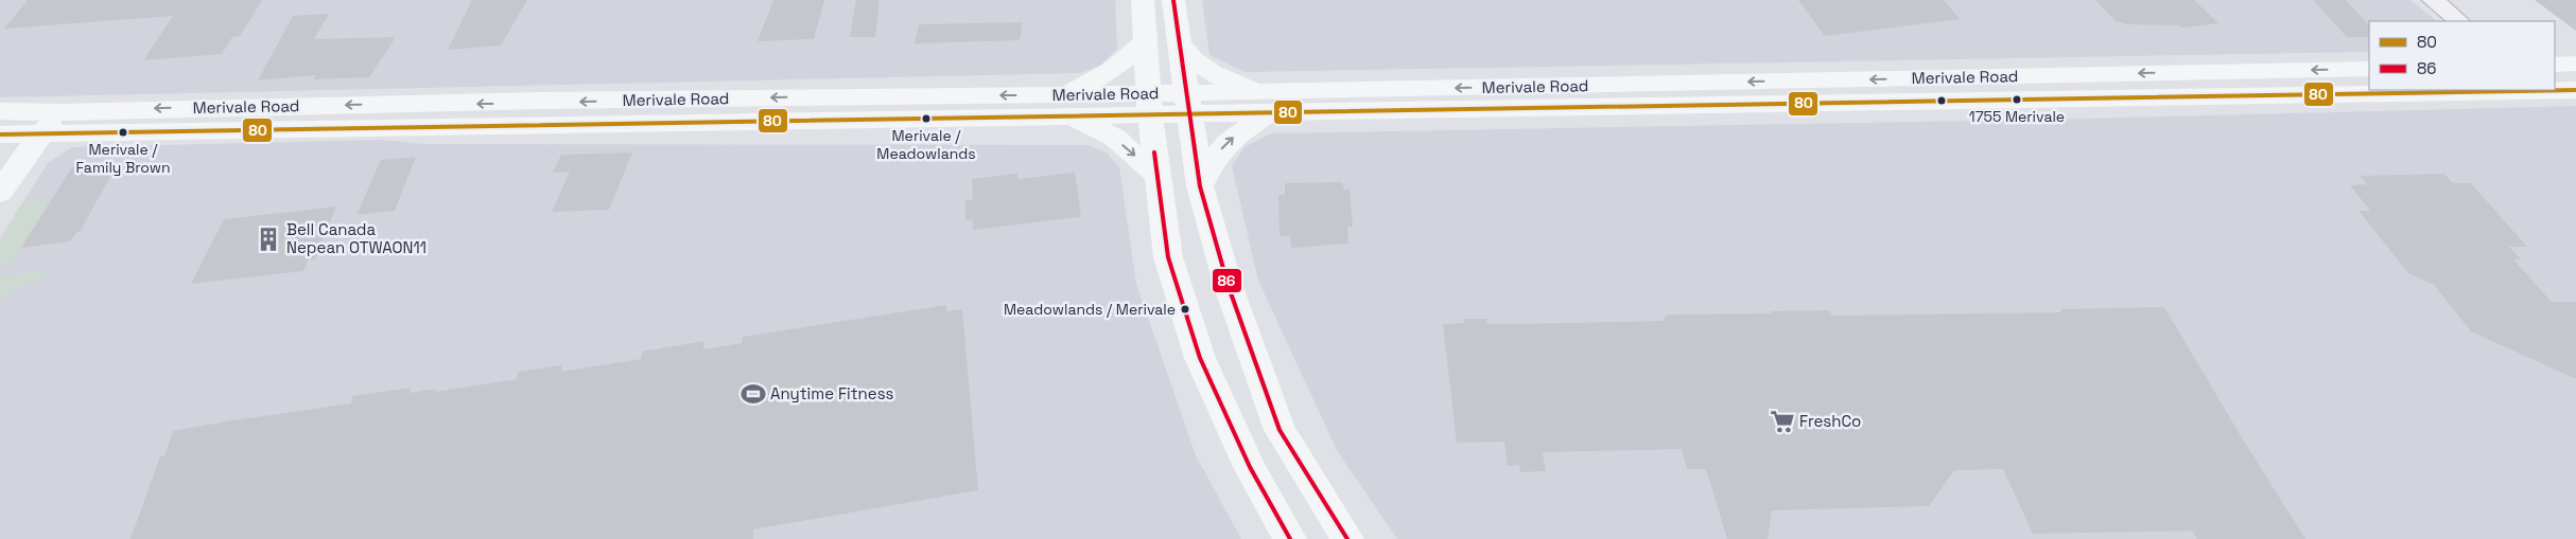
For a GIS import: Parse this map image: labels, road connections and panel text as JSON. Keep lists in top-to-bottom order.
{
  "streets": {
    "main road": ["Merivale Road"]
  },
  "places": {
    "other": [
      "1755 Merivale",
      "Merivale / Meadowlands",
      "Merivale / Family Brown",
      "Meadowlands / Merivale"
    ],
    "building": ["Bell Canada Nepean OTWAON11"],
    "sports": ["Anytime Fitness"],
    "supermarket": ["FreshCo"]
  },
  "lines": ["transit line 86", "transit line 80"],
  "legend": ["80", "86"]
}
